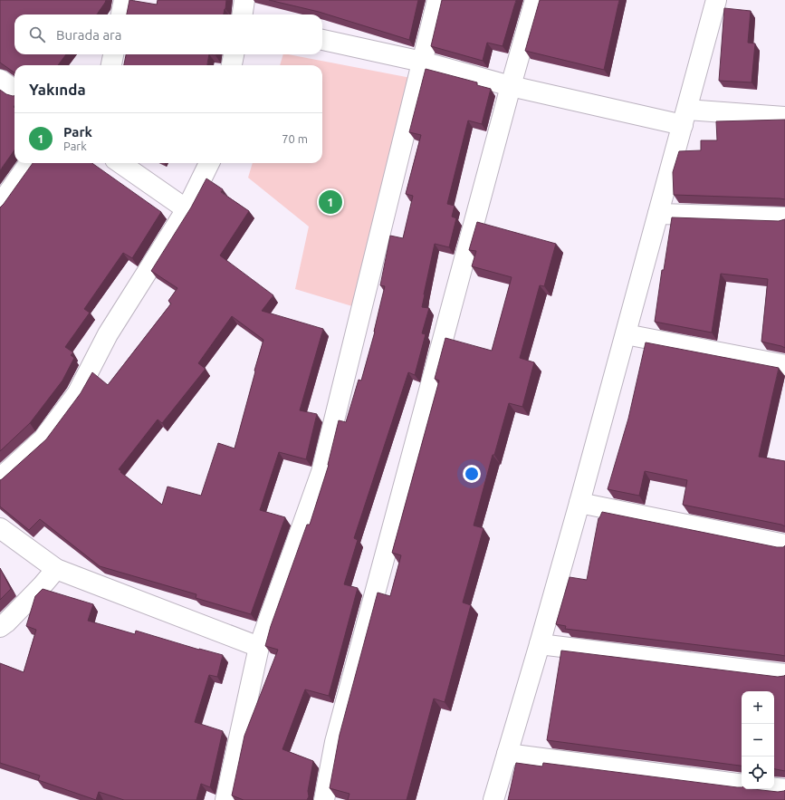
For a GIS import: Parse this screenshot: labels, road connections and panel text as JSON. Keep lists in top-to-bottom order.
{
  "page": {
    "search": "Burada ara",
    "heading": "Yakında",
    "list": [
      {
        "mark": "1",
        "name": "Park",
        "note": "Park",
        "value": "70 m"
      }
    ],
    "pins": "1",
    "map_buttons": ["+", "−"]
  }
}
